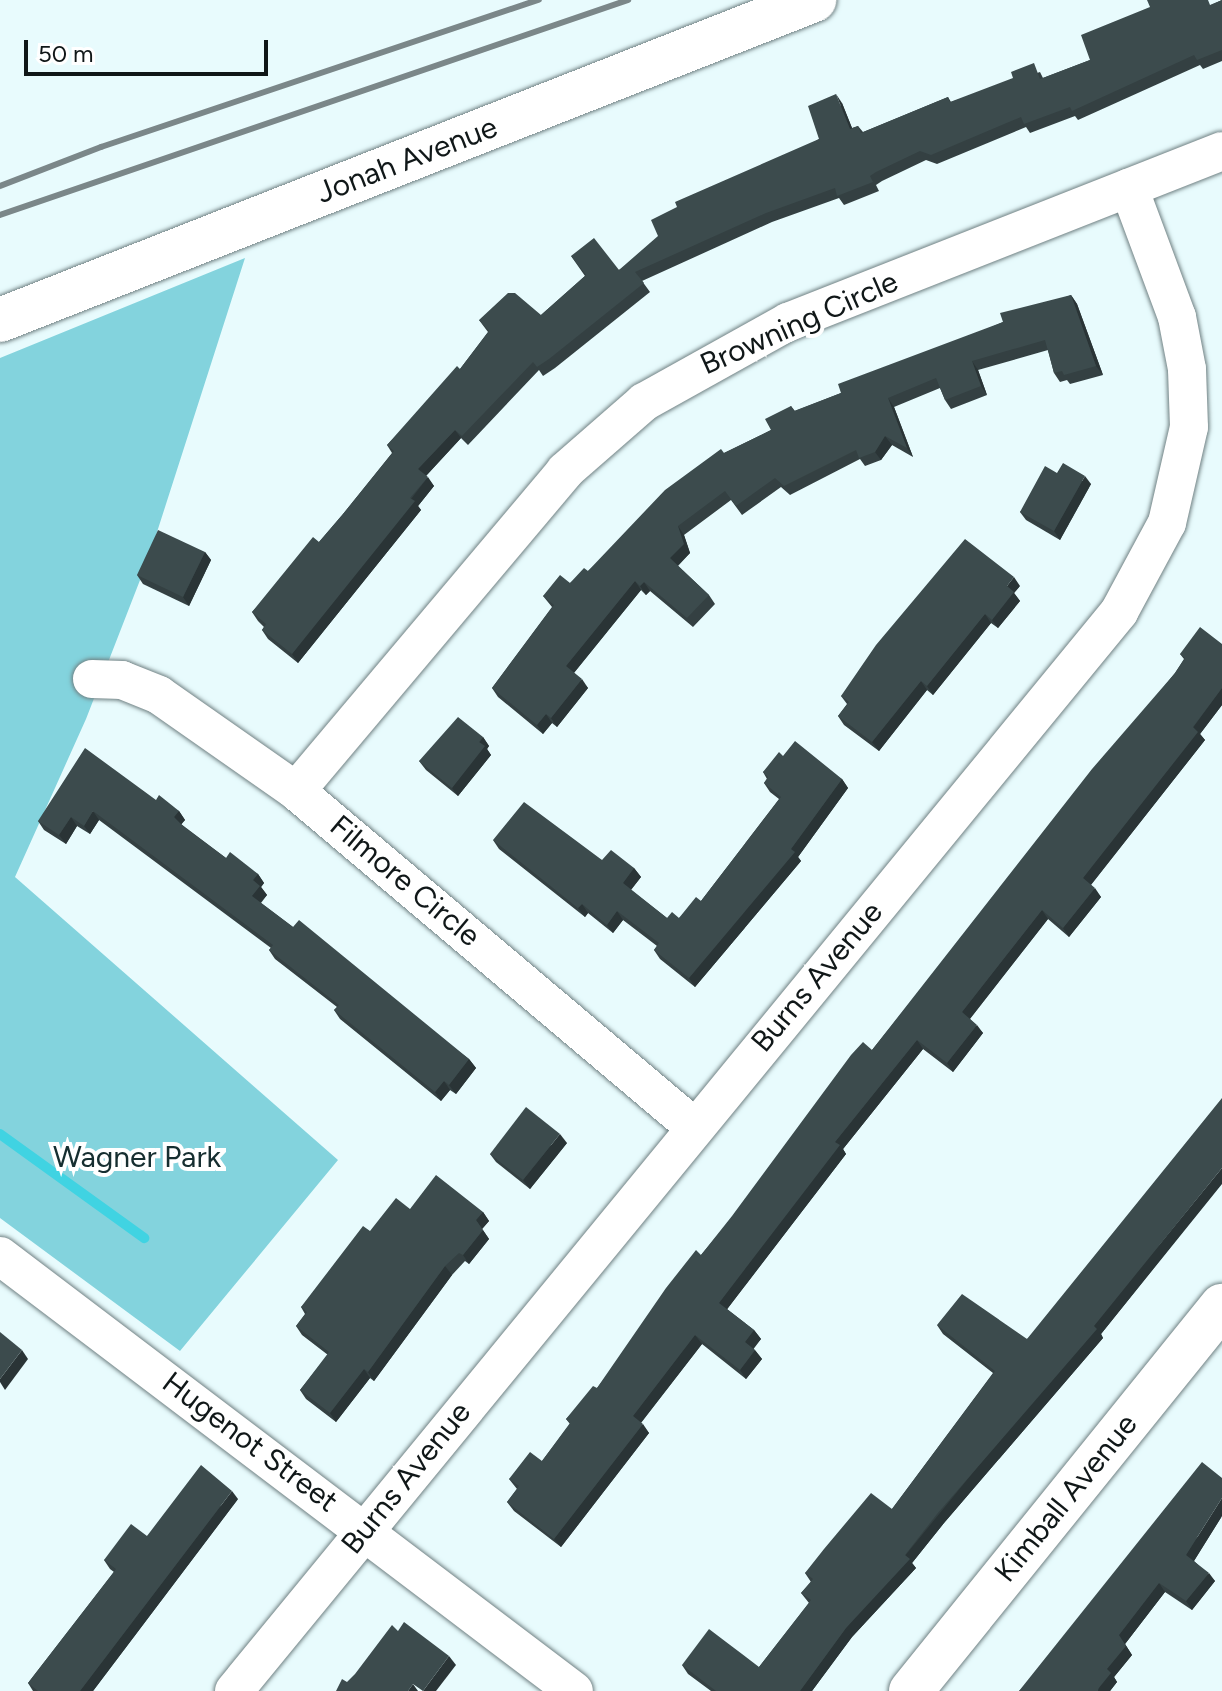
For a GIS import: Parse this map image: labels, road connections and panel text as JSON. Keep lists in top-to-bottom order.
{
  "streets": {
    "street": [
      "Jonah Avenue",
      "Browning Circle",
      "Filmore Circle",
      "Burns Avenue",
      "Hugenot Street",
      "Kimball Avenue"
    ]
  },
  "crossings": [
    ["Browning Circle", "Filmore Circle"],
    ["Browning Circle", "Burns Avenue"],
    ["Filmore Circle", "Burns Avenue"],
    ["Burns Avenue", "Hugenot Street"]
  ],
  "parks": ["Wagner Park"],
  "scale_bar": "50 m"
}
